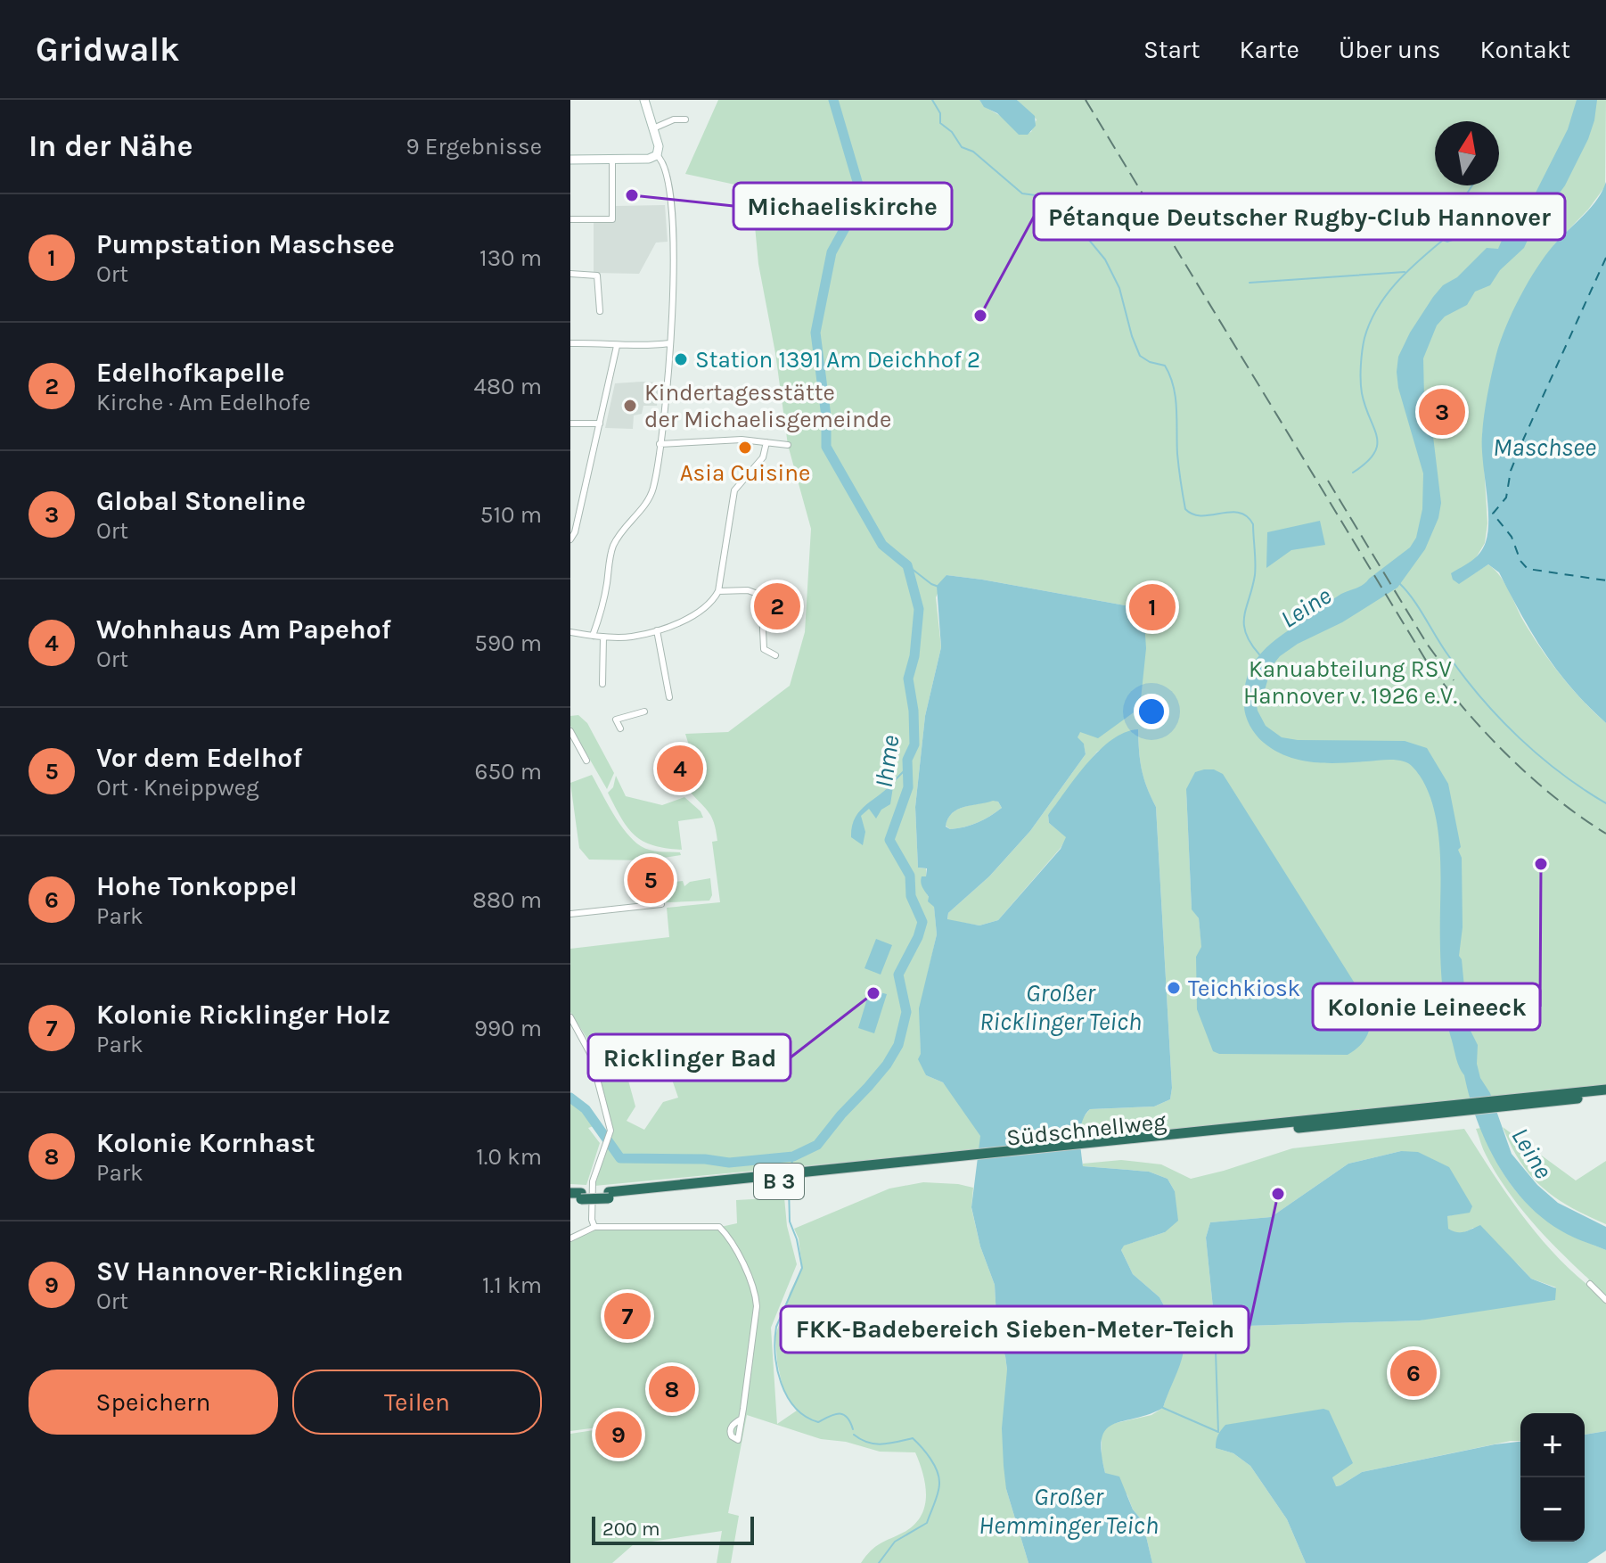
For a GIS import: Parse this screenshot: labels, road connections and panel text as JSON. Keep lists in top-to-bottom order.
{
  "streets": {
    "highway": ["Südschnellweg", "B 3"]
  },
  "water": [
    "Maschsee",
    "Leine",
    "Ihme",
    "Großer Ricklinger Teich",
    "Großer Hemminger Teich"
  ],
  "parks": ["Kanuabteilung RSV Hannover v. 1926 e.V."],
  "places": [
    "Michaeliskirche",
    "Pétanque Deutscher Rugby-Club Hannover",
    "Station 1391 Am Deichhof 2",
    "Kindertagesstätte der Michaelisgemeinde",
    "Asia Cuisine",
    "Kolonie Leineeck",
    "Teichkiosk",
    "Ricklinger Bad",
    "FKK-Badebereich Sieben-Meter-Teich"
  ],
  "scale_bar": "200 m",
  "north": "top",
  "page": {
    "header": "Gridwalk",
    "nav": [
      "Start",
      "Karte",
      "Über uns",
      "Kontakt"
    ],
    "heading": ["In der Nähe", "9 Ergebnisse"],
    "list": [
      {
        "mark": "1",
        "name": "Pumpstation Maschsee",
        "note": "Ort",
        "value": "130 m"
      },
      {
        "mark": "2",
        "name": "Edelhofkapelle",
        "note": "Kirche · Am Edelhofe",
        "value": "480 m"
      },
      {
        "mark": "3",
        "name": "Global Stoneline",
        "note": "Ort",
        "value": "510 m"
      },
      {
        "mark": "4",
        "name": "Wohnhaus Am Papehof",
        "note": "Ort",
        "value": "590 m"
      },
      {
        "mark": "5",
        "name": "Vor dem Edelhof",
        "note": "Ort · Kneippweg",
        "value": "650 m"
      },
      {
        "mark": "6",
        "name": "Hohe Tonkoppel",
        "note": "Park",
        "value": "880 m"
      },
      {
        "mark": "7",
        "name": "Kolonie Ricklinger Holz",
        "note": "Park",
        "value": "990 m"
      },
      {
        "mark": "8",
        "name": "Kolonie Kornhast",
        "note": "Park",
        "value": "1.0 km"
      },
      {
        "mark": "9",
        "name": "SV Hannover-Ricklingen",
        "note": "Ort",
        "value": "1.1 km"
      }
    ],
    "pins": [
      "3",
      "2",
      "1",
      "4",
      "5",
      "7",
      "6",
      "8",
      "9"
    ],
    "buttons": ["Speichern", "Teilen"],
    "map_buttons": ["+", "−"],
    "scale": "200 m"
  }
}
